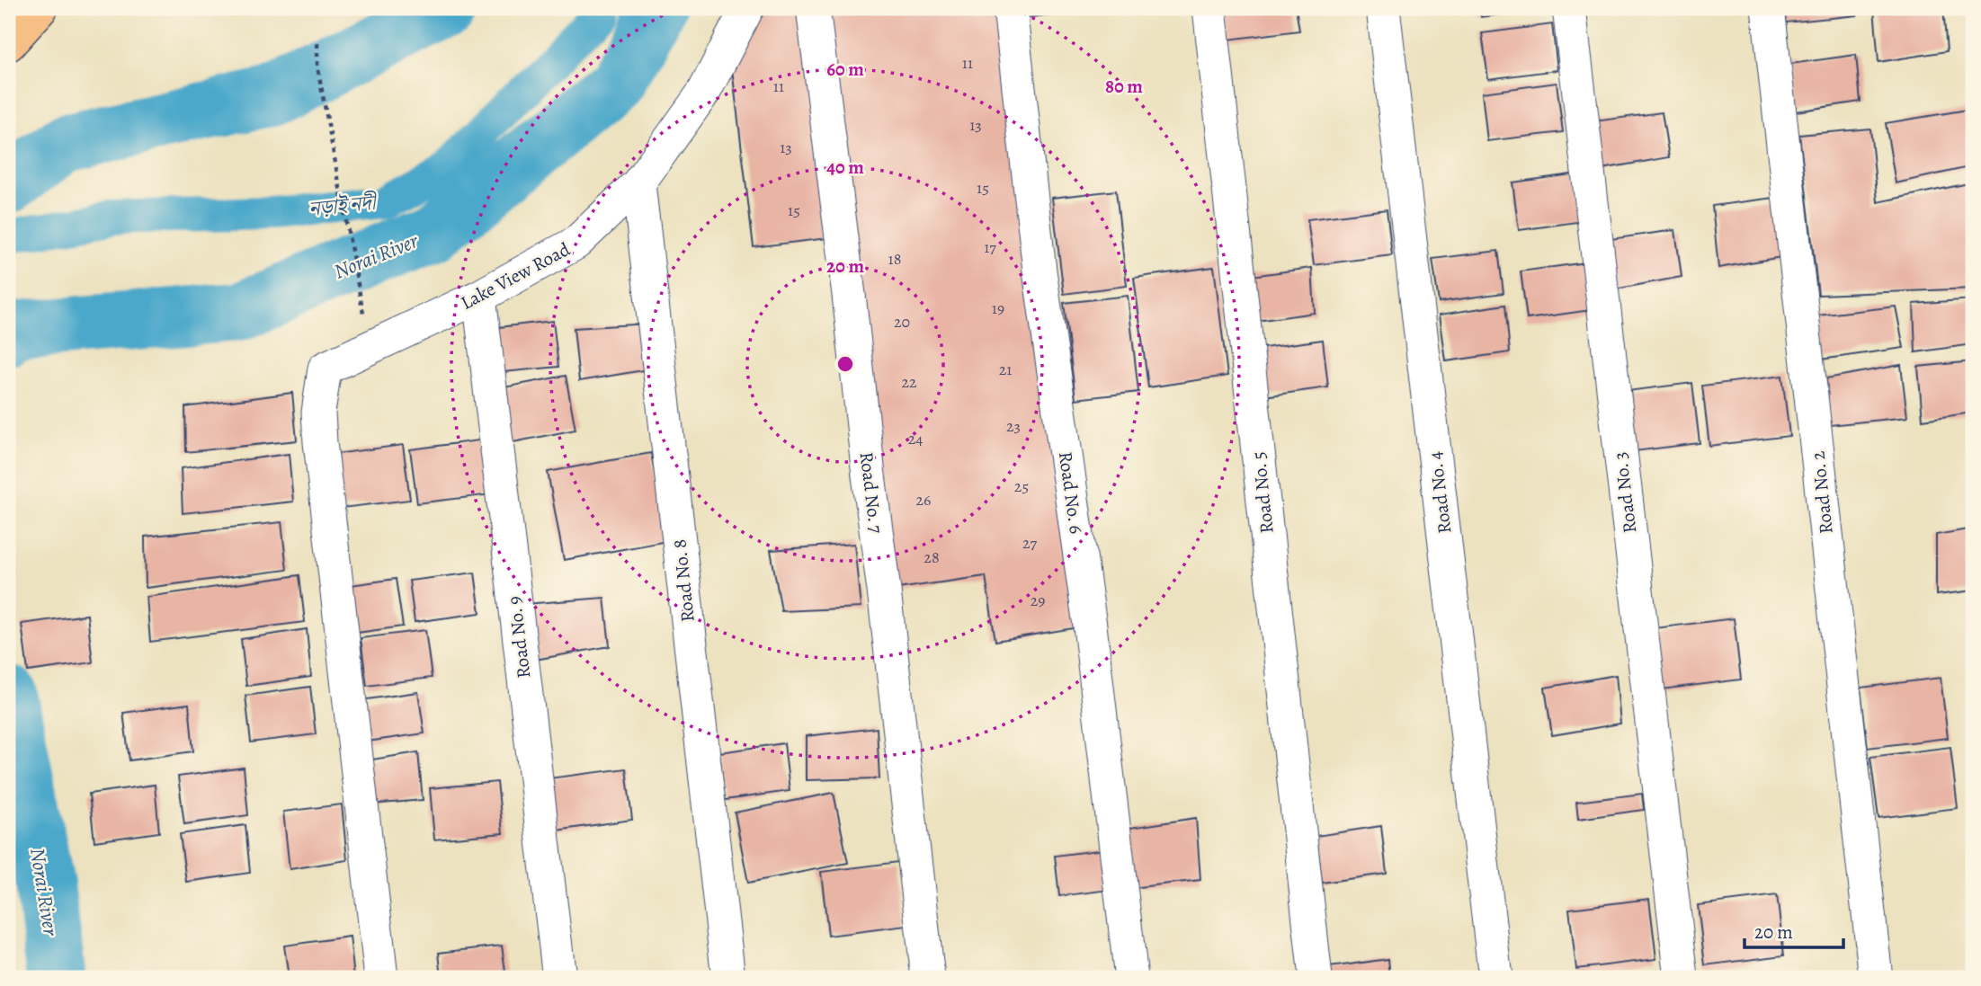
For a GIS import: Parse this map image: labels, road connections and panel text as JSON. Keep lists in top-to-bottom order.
{
  "streets": {
    "street": [
      "Lake View Road",
      "Road No. 7",
      "Road No. 6",
      "Road No. 5",
      "Road No. 4",
      "Road No. 3",
      "Road No. 2",
      "Road No. 8",
      "Road No. 9"
    ]
  },
  "crossings": [
    ["Lake View Road", "Road No. 8"],
    ["Lake View Road", "Road No. 9"]
  ],
  "water": ["নড়াই নদী", "Norai River"],
  "house_numbers": [
    "11",
    "11",
    "13",
    "13",
    "15",
    "15",
    "17",
    "18",
    "19",
    "20",
    "21",
    "22",
    "23",
    "24",
    "25",
    "26",
    "27",
    "28",
    "29"
  ],
  "scale_bar": "20 m",
  "rings": [
    "60 m",
    "80 m",
    "40 m",
    "20 m"
  ]
}
